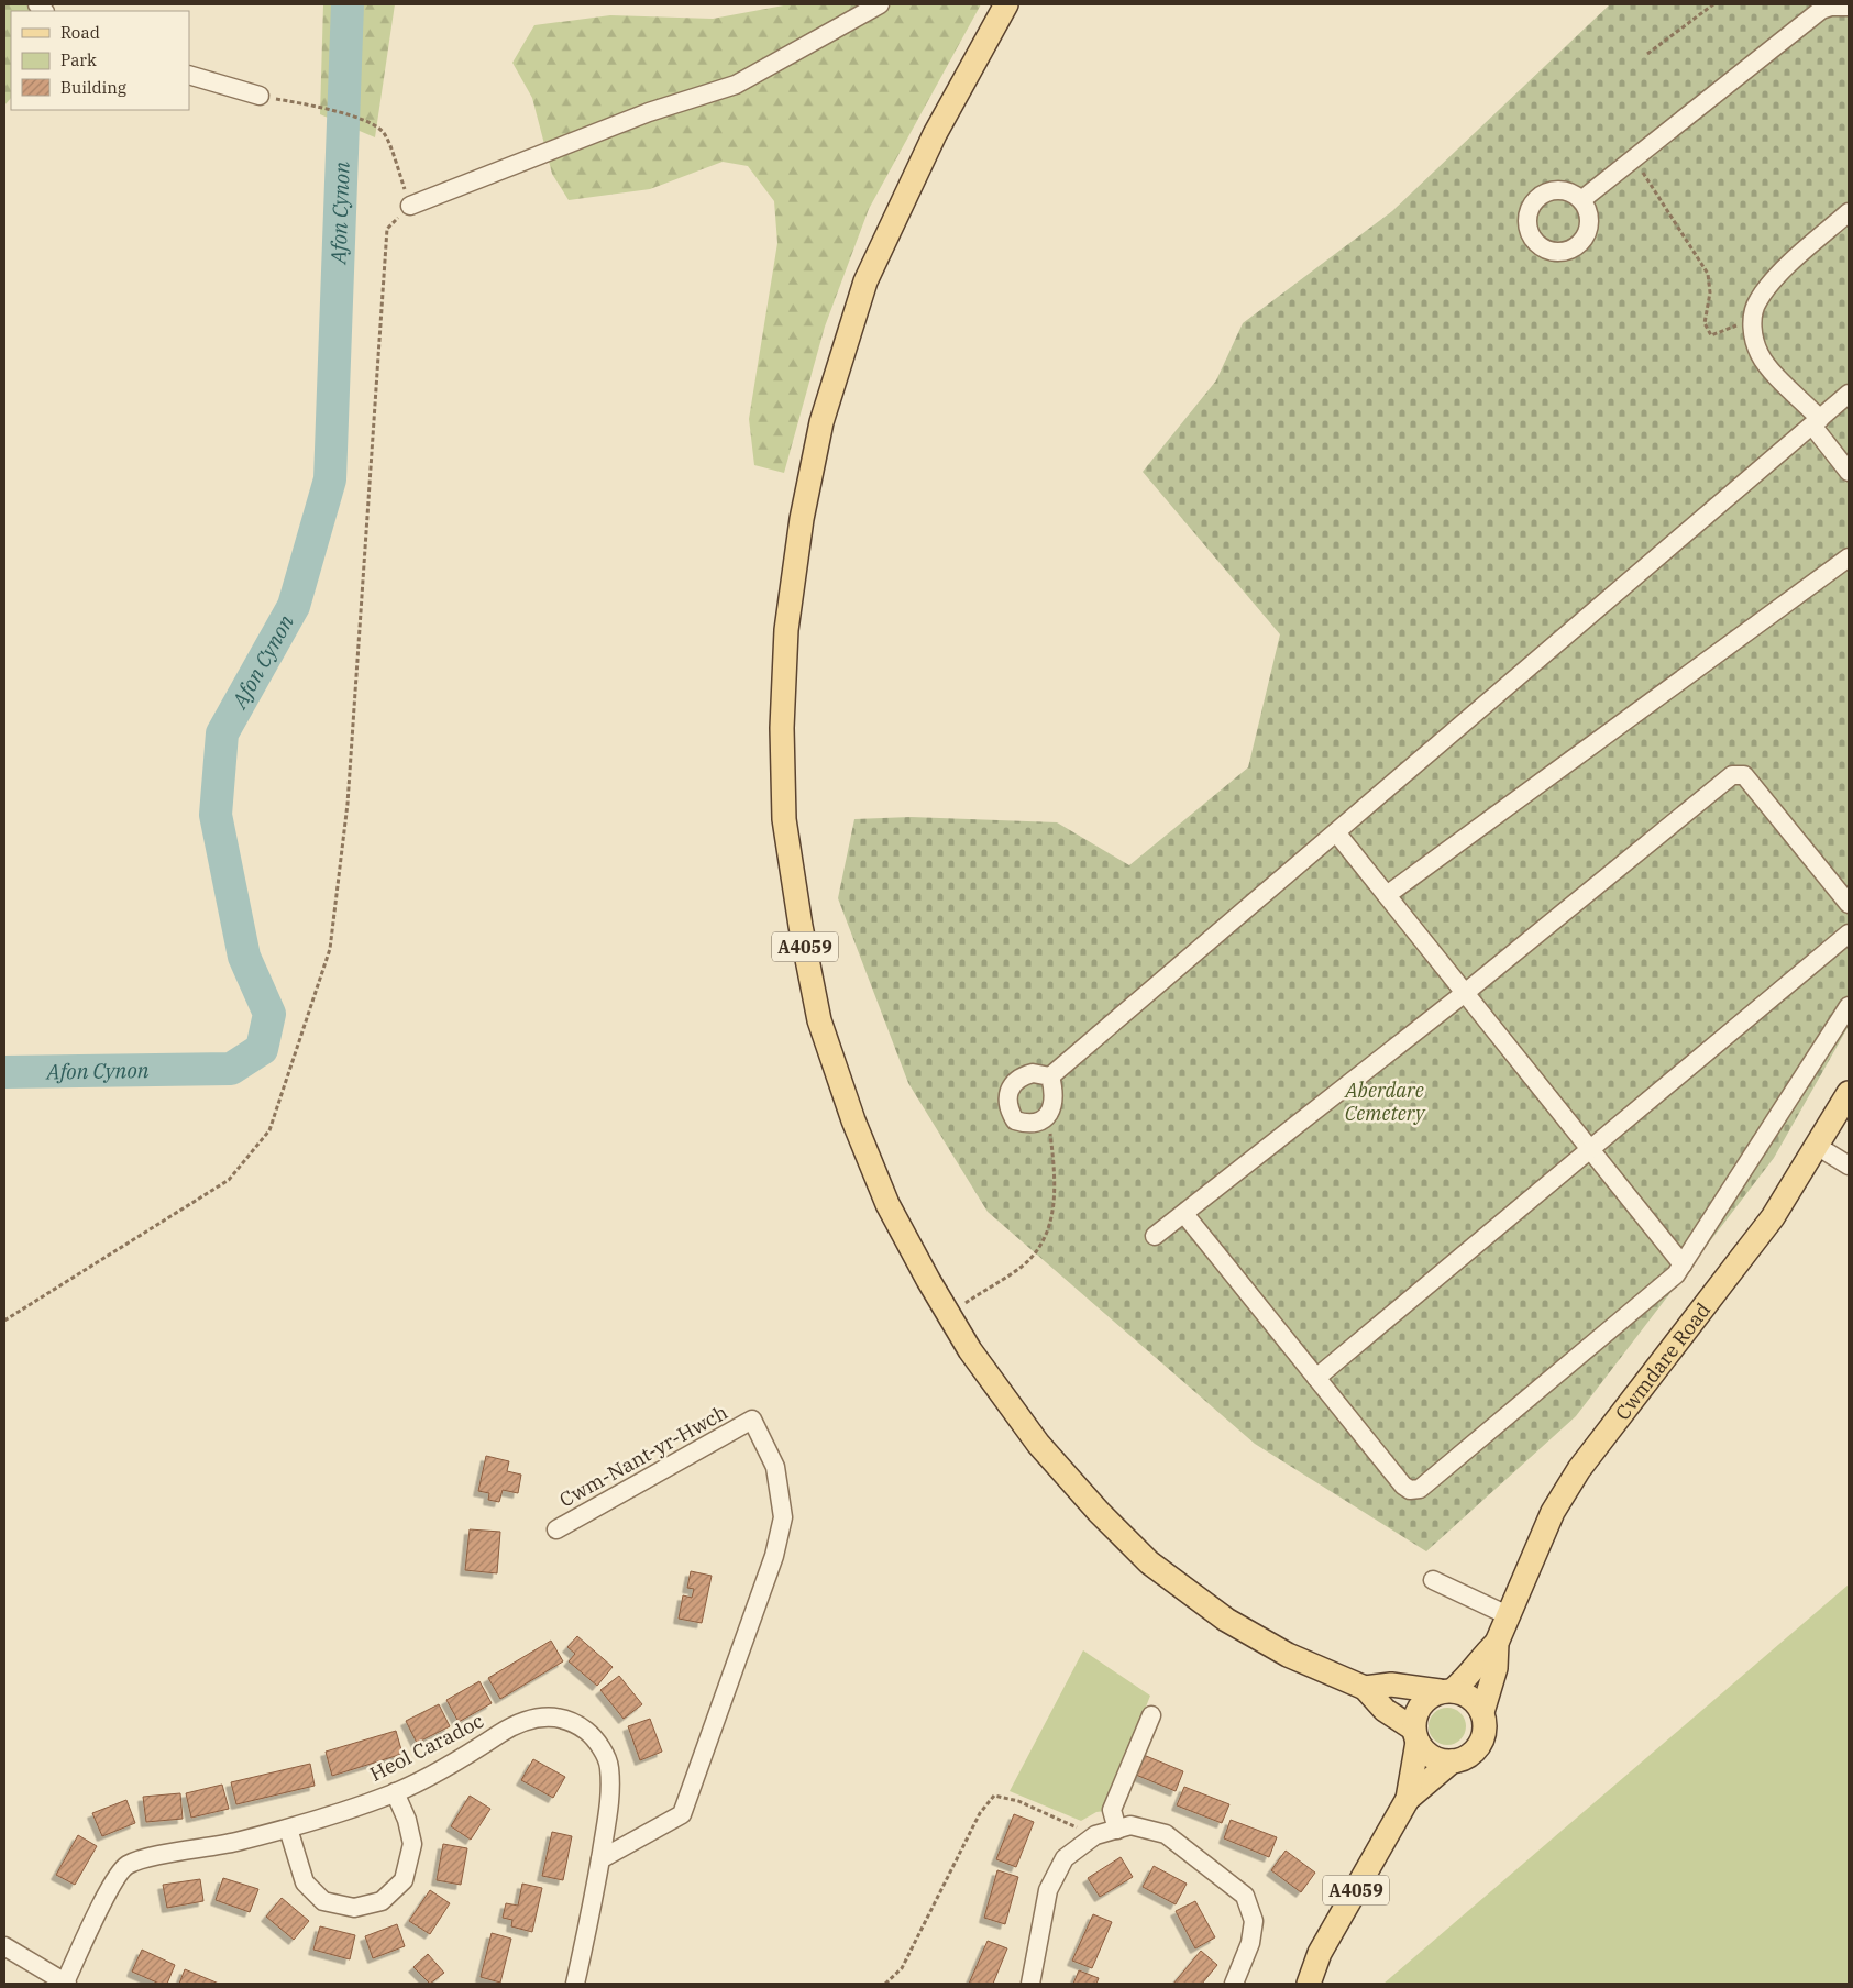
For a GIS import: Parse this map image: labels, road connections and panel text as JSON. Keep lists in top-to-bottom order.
{
  "streets": {
    "main road": ["A4059", "Cwmdare Road"],
    "street": ["Cwm-Nant-yr-Hwch", "Heol Caradoc"]
  },
  "crossings": [
    ["A4059", "Cwmdare Road"],
    ["Cwm-Nant-yr-Hwch", "Heol Caradoc"]
  ],
  "water": ["Afon Cynon"],
  "parks": ["Aberdare Cemetery"],
  "legend": ["Road", "Park", "Building"]
}
